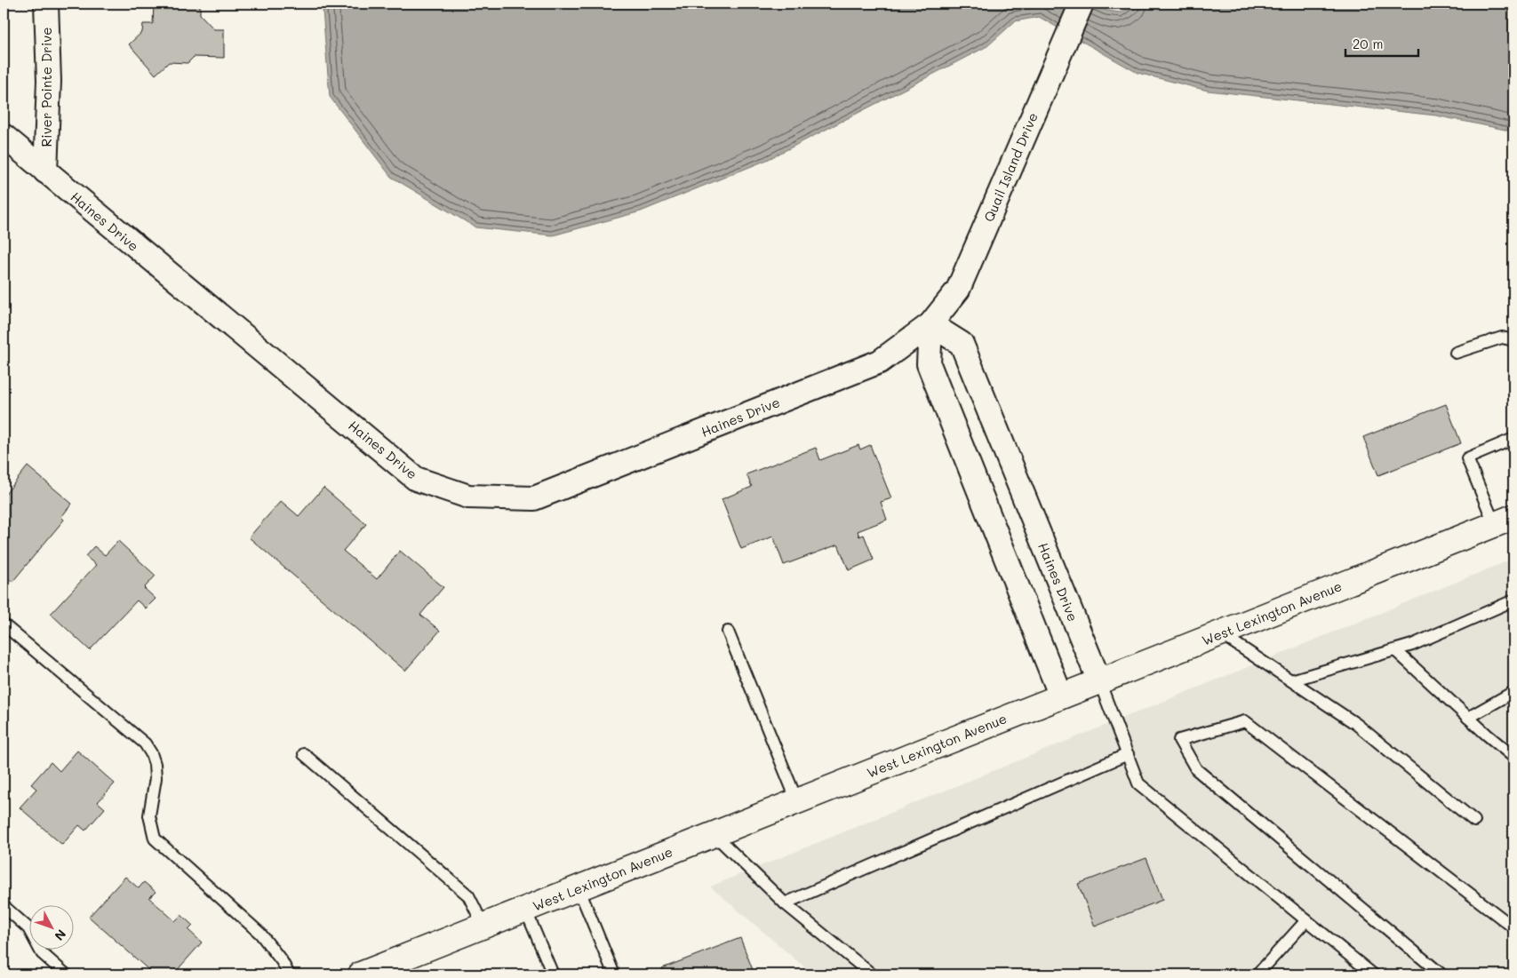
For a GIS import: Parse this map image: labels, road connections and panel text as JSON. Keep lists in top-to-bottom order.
{
  "streets": {
    "main road": ["West Lexington Avenue"],
    "street": ["River Pointe Drive", "Quail Island Drive", "Haines Drive"]
  },
  "crossings": [
    ["River Pointe Drive", "Haines Drive"],
    ["Quail Island Drive", "Haines Drive"],
    ["Haines Drive", "West Lexington Avenue"]
  ],
  "scale_bar": "20 m",
  "north": "bottom right"
}
